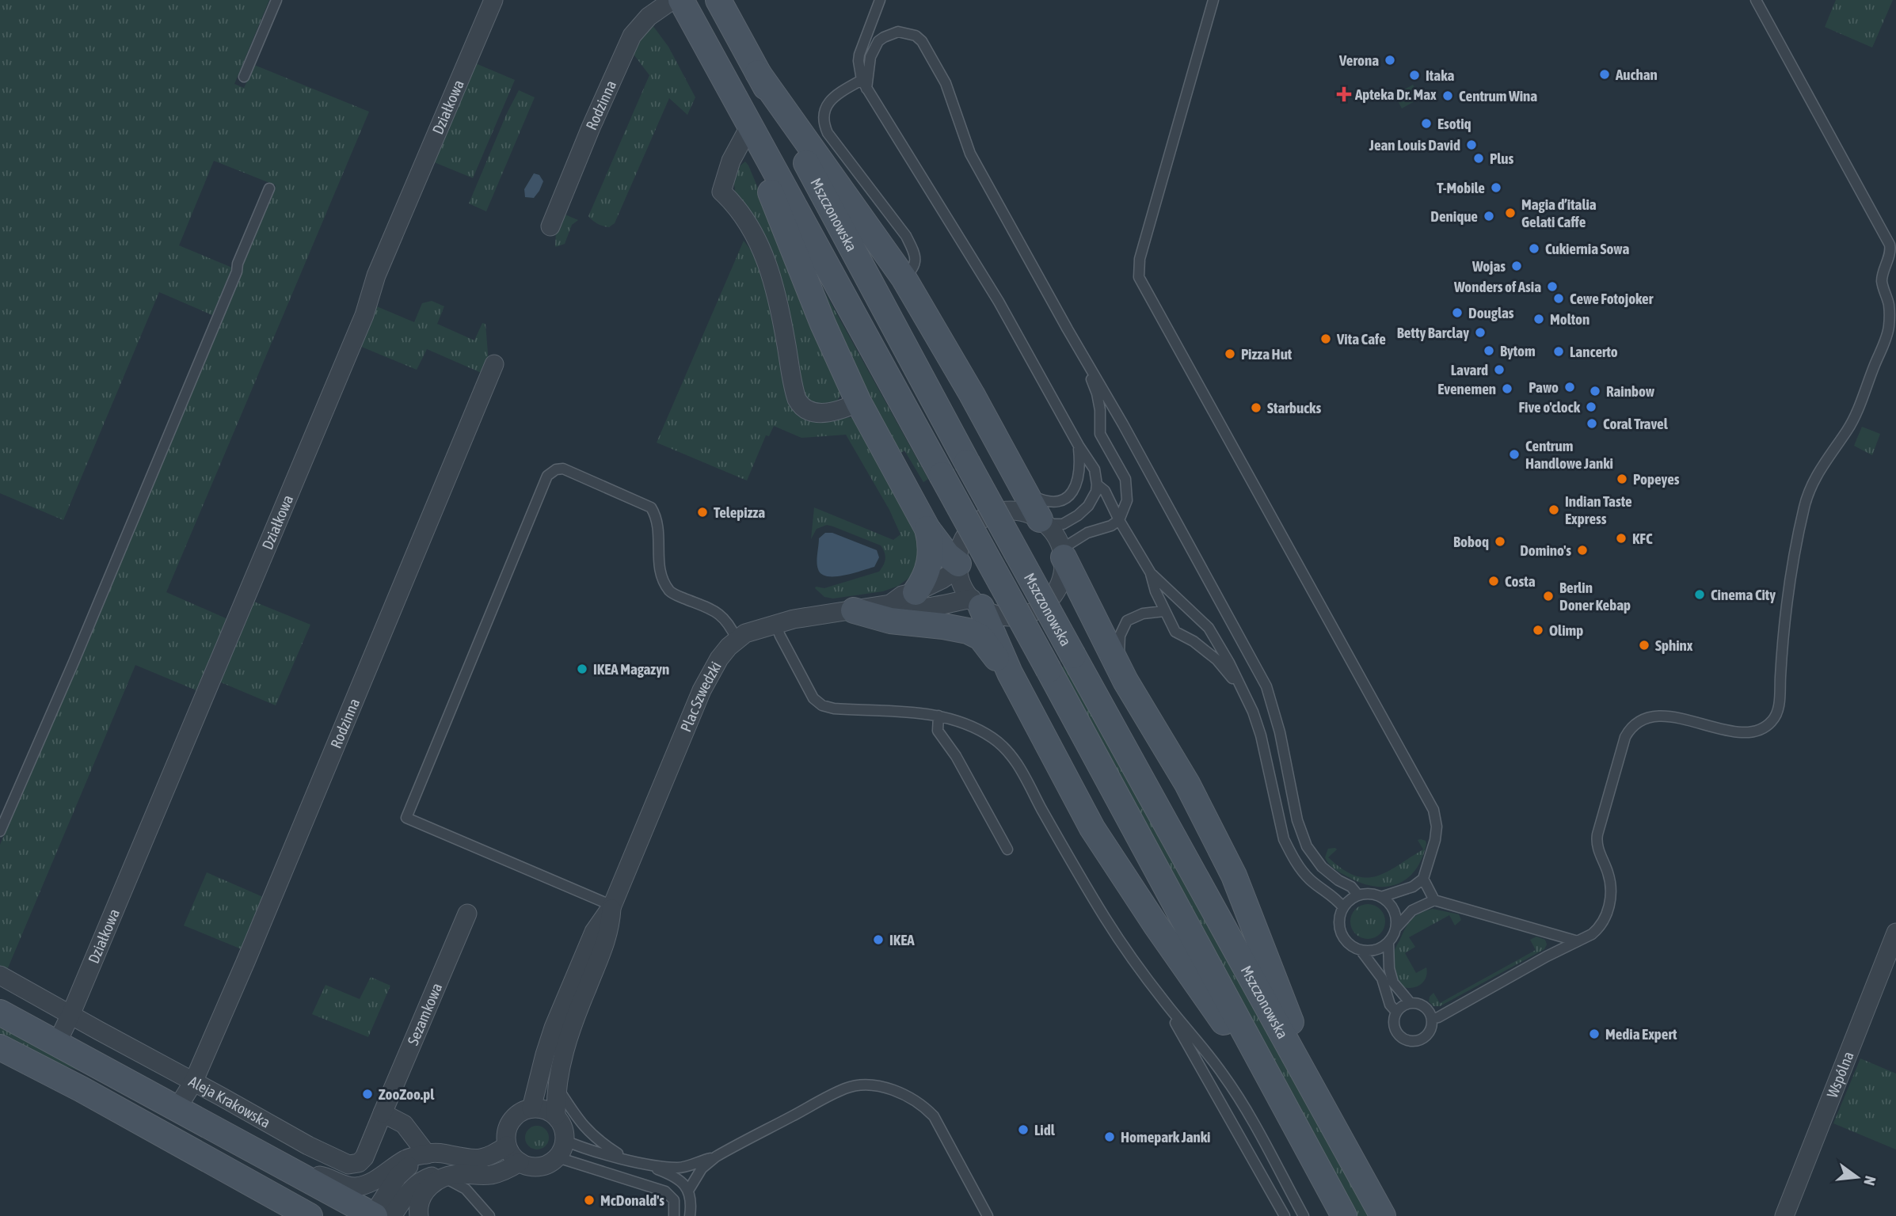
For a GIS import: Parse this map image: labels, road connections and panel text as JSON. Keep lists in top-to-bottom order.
{
  "streets": {
    "main road": ["Mszczonowska", "Aleja Krakowska"],
    "street": [
      "Rodzinna",
      "Działkowa",
      "Plac Szwedzki",
      "Sezamkowa",
      "Wspólna"
    ]
  },
  "crossings": [
    ["Rodzinna", "Aleja Krakowska"],
    ["Działkowa", "Aleja Krakowska"],
    ["Sezamkowa", "Aleja Krakowska"]
  ],
  "places": {
    "other": [
      "Verona",
      "Auchan",
      "Itaka",
      "Centrum Wina",
      "Esotiq",
      "Jean Louis David",
      "Plus",
      "T-Mobile",
      "Magia d’italia Gelati Caffe",
      "Denique",
      "Cukiernia Sowa",
      "Wojas",
      "Wonders of Asia",
      "Cewe Fotojoker",
      "Douglas",
      "Molton",
      "Betty Barclay",
      "Vita Cafe",
      "Bytom",
      "Lancerto",
      "Pizza Hut",
      "Lavard",
      "Pawo",
      "Evenemen",
      "Rainbow",
      "Five o'clock",
      "Starbucks",
      "Coral Travel",
      "Centrum Handlowe Janki",
      "Popeyes",
      "Indian Taste Express",
      "Telepizza",
      "KFC",
      "Boboq",
      "Domino's",
      "Costa",
      "Cinema City",
      "Berlin Doner Kebap",
      "Olimp",
      "Sphinx",
      "IKEA Magazyn",
      "IKEA",
      "Media Expert",
      "ZooZoo.pl",
      "Lidl",
      "Homepark Janki",
      "McDonald's"
    ],
    "health": ["Apteka Dr. Max"]
  },
  "north": "right"
}
